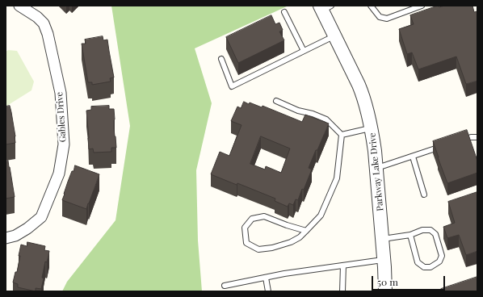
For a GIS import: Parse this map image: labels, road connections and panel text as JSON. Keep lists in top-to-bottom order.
{
  "streets": {
    "street": ["Gables Drive", "Parkway Lake Drive"]
  },
  "scale_bar": "50 m"
}
